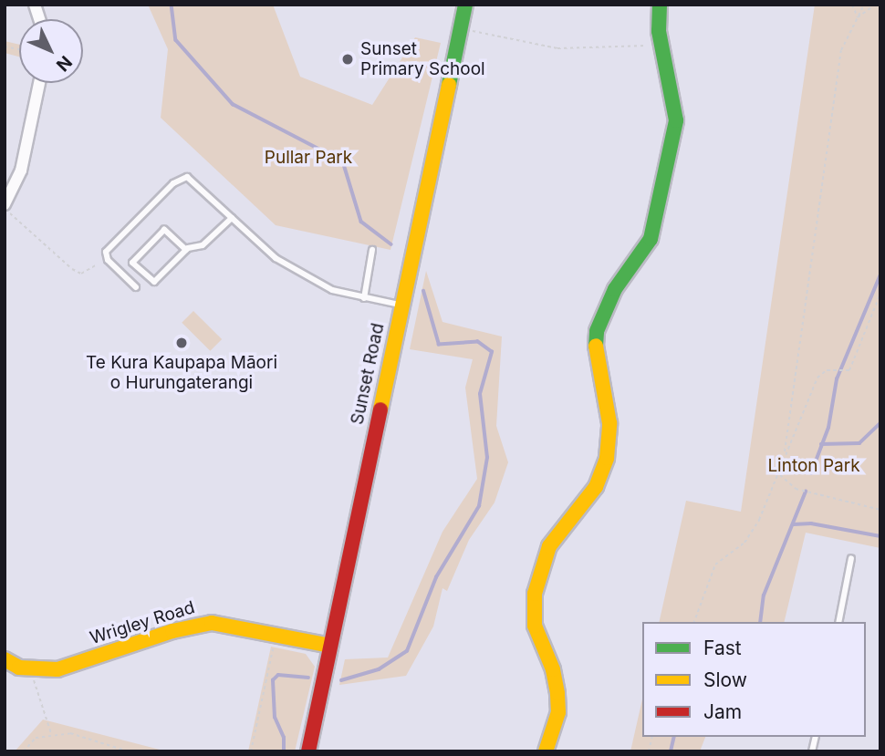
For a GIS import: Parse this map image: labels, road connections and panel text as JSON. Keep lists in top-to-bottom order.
{
  "streets": {
    "street": ["Sunset Road", "Wrigley Road"]
  },
  "crossings": [
    ["Sunset Road", "Wrigley Road"]
  ],
  "parks": ["Pullar Park", "Linton Park"],
  "places": ["Sunset Primary School", "Te Kura Kaupapa Māori o Hurungaterangi"],
  "legend": ["Fast", "Slow", "Jam"],
  "north": "bottom right"
}
